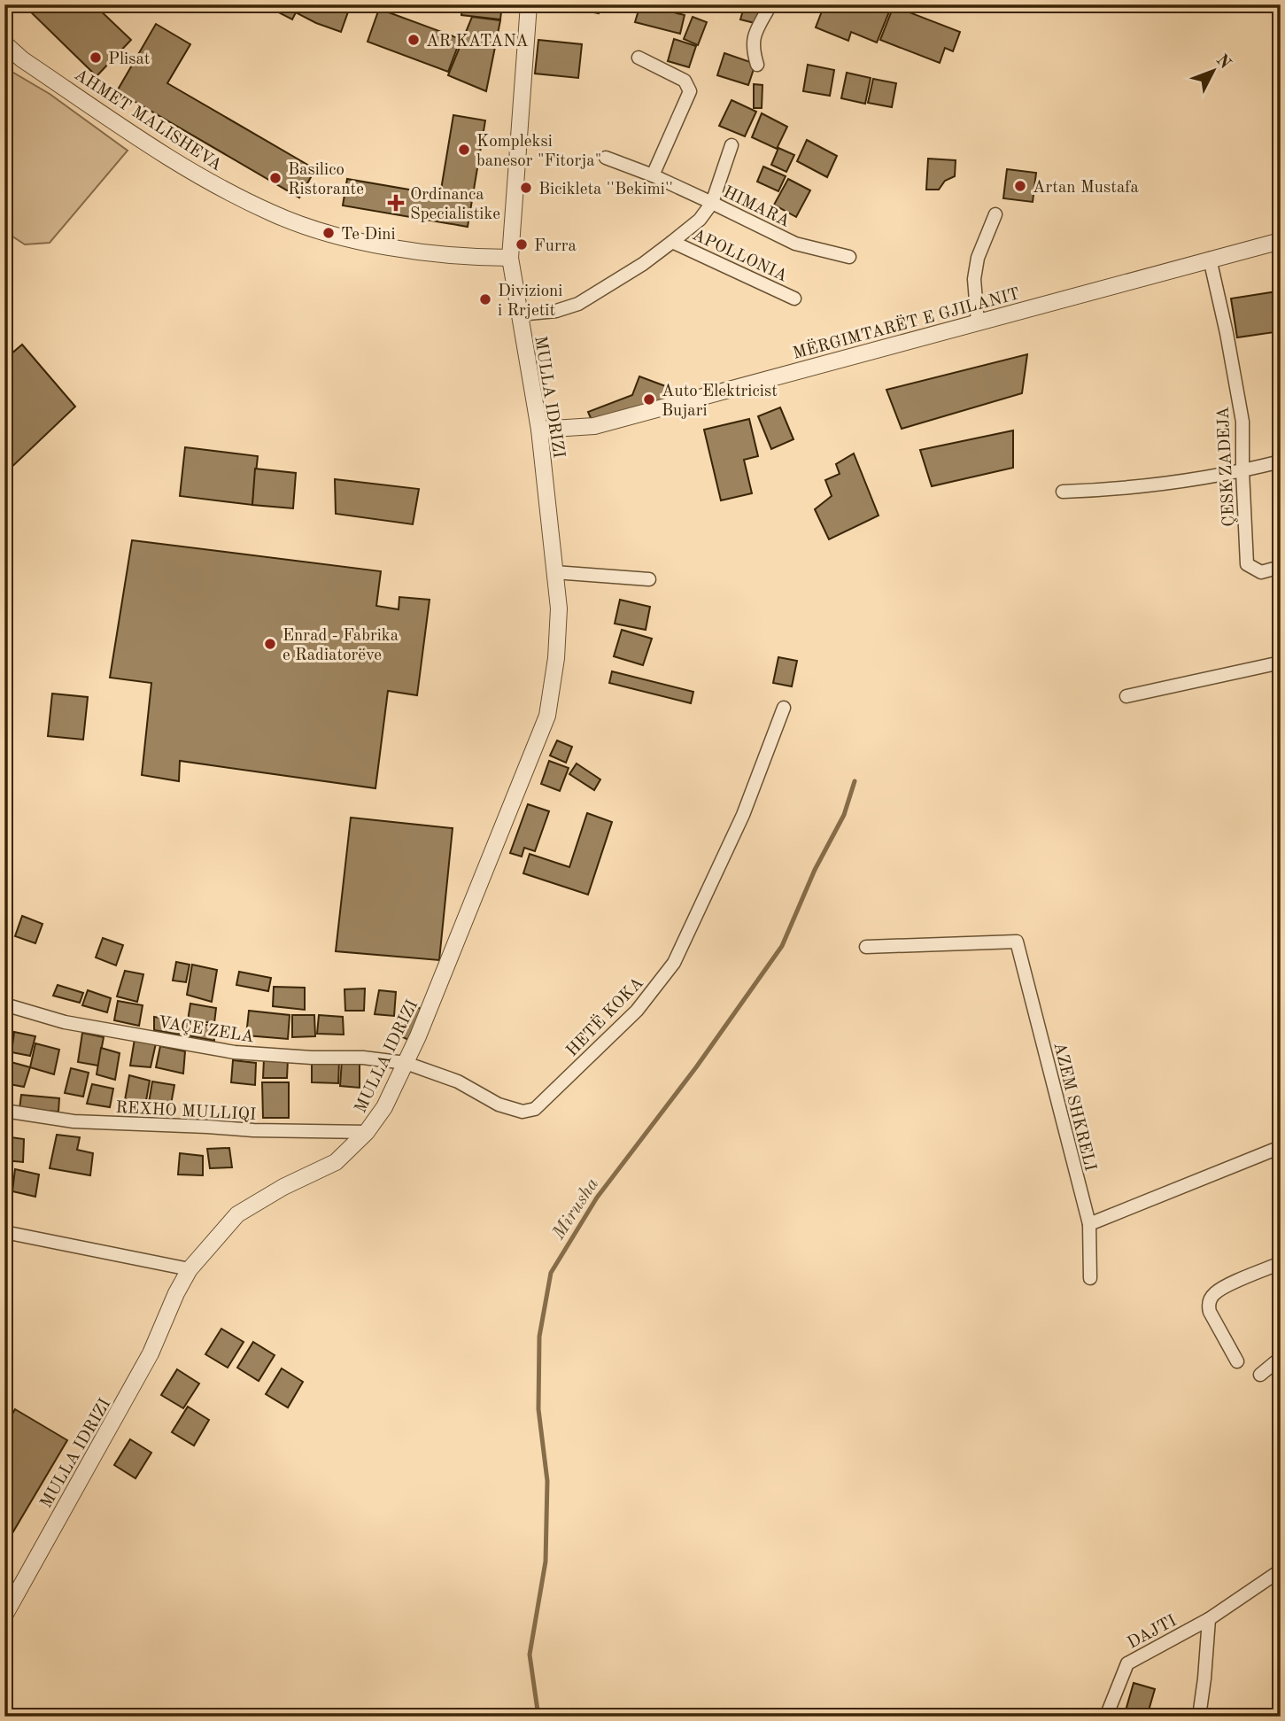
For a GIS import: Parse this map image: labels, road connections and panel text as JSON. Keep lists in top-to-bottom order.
{
  "streets": {
    "street": [
      "AHMET MALISHEVA",
      "HIMARA",
      "APOLLONIA",
      "MËRGIMTARËT E GJILANIT",
      "MULLA IDRIZI",
      "ÇESK ZADEJA",
      "HETË KOKA",
      "VAÇE ZELA",
      "AZEM SHKRELI",
      "REXHO MULLIQI",
      "DAJTI"
    ]
  },
  "crossings": [
    ["AHMET MALISHEVA", "MULLA IDRIZI"],
    ["HIMARA", "APOLLONIA"],
    ["APOLLONIA", "MULLA IDRIZI"],
    ["MËRGIMTARËT E GJILANIT", "MULLA IDRIZI"],
    ["MËRGIMTARËT E GJILANIT", "ÇESK ZADEJA"],
    ["MULLA IDRIZI", "HETË KOKA"],
    ["MULLA IDRIZI", "VAÇE ZELA"],
    ["MULLA IDRIZI", "REXHO MULLIQI"],
    ["HETË KOKA", "VAÇE ZELA"]
  ],
  "water": ["Mirusha"],
  "places": {
    "other": [
      "AR KATANA",
      "Plisat",
      "Kompleksi banesor \"Fitorja\"",
      "Basilico Ristorante",
      "Artan Mustafa",
      "Bicikleta ''Bekimi''",
      "Te Dini",
      "Furra",
      "Divizioni i Rrjetit",
      "Auto Elektricist Bujari",
      "Enrad - Fabrika e Radiatorëve"
    ],
    "health": ["Ordinanca Specialistike"]
  },
  "north": "top right"
}
